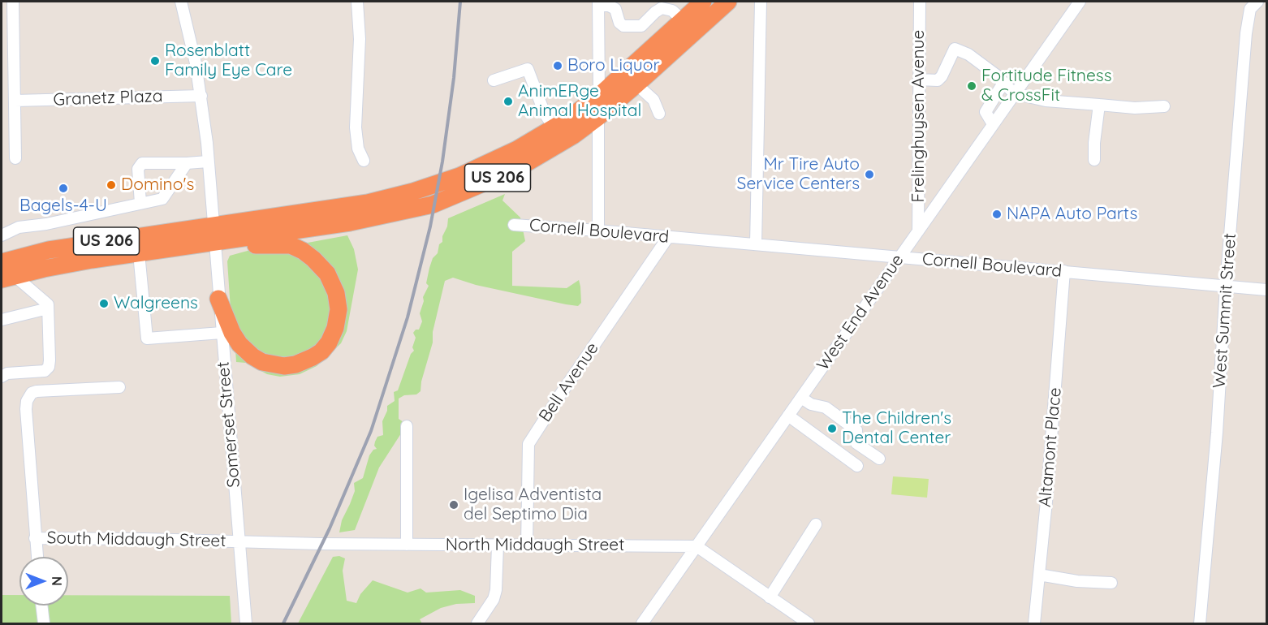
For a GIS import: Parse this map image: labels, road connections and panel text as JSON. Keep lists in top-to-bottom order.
{
  "streets": {
    "highway": ["US 206"],
    "street": [
      "Granetz Plaza",
      "Frelinghuysen Avenue",
      "Cornell Boulevard",
      "West Summit Street",
      "West End Avenue",
      "Bell Avenue",
      "Somerset Street",
      "Altamont Place",
      "South Middaugh Street",
      "North Middaugh Street"
    ]
  },
  "crossings": [
    ["Granetz Plaza", "Somerset Street"],
    ["Frelinghuysen Avenue", "West End Avenue"],
    ["US 206", "Somerset Street"],
    ["Cornell Boulevard", "West Summit Street"],
    ["Cornell Boulevard", "West End Avenue"],
    ["Cornell Boulevard", "Bell Avenue"],
    ["Cornell Boulevard", "Altamont Place"],
    ["West End Avenue", "North Middaugh Street"],
    ["Bell Avenue", "North Middaugh Street"],
    ["Somerset Street", "South Middaugh Street"],
    ["Somerset Street", "North Middaugh Street"],
    ["South Middaugh Street", "North Middaugh Street"]
  ],
  "places": [
    "Rosenblatt Family Eye Care",
    "Boro Liquor",
    "Fortitude Fitness & CrossFit",
    "AnimERge Animal Hospital",
    "Mr Tire Auto Service Centers",
    "Domino's",
    "Bagels-4-U",
    "NAPA Auto Parts",
    "Walgreens",
    "The Children's Dental Center",
    "Igelisa Adventista del Septimo Dia"
  ],
  "north": "right"
}
